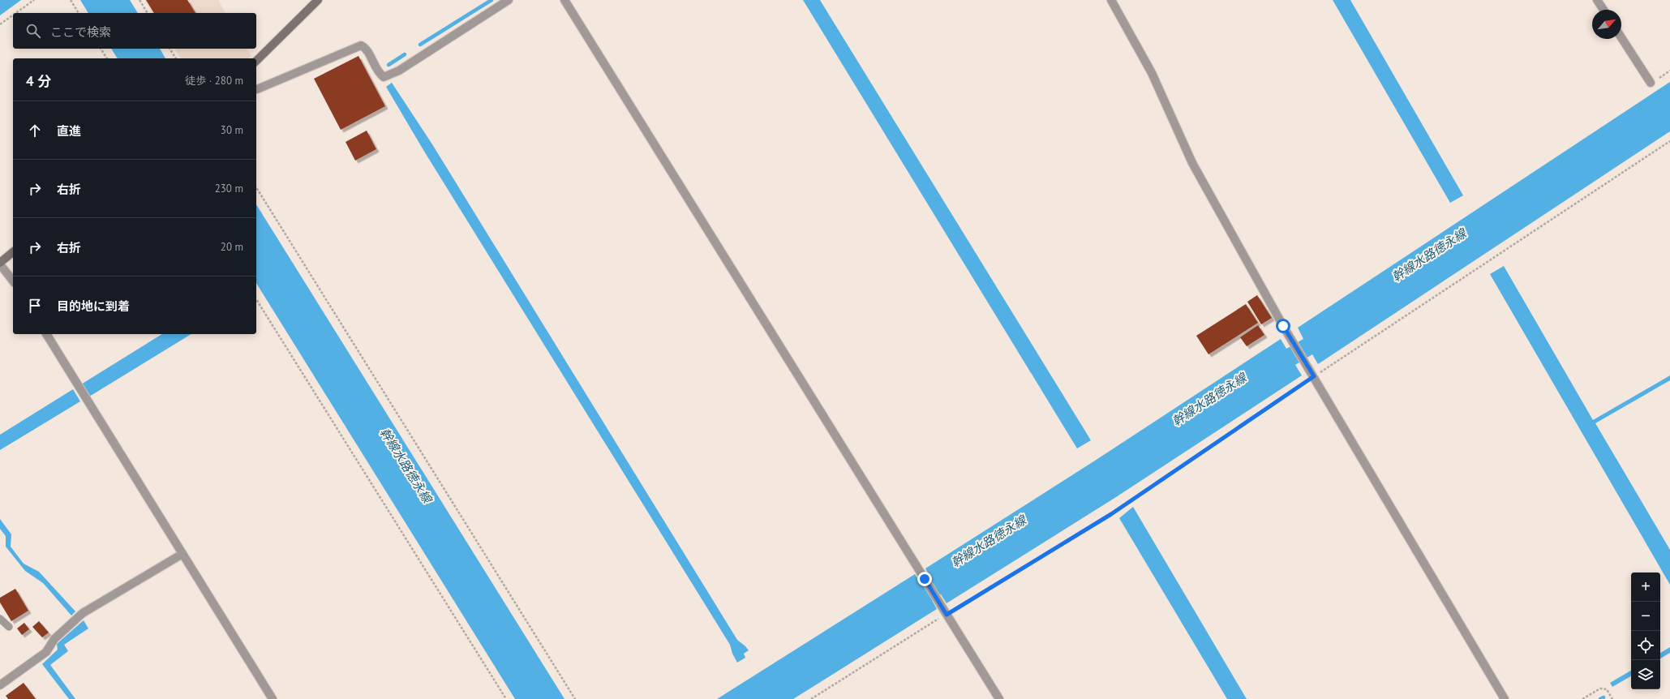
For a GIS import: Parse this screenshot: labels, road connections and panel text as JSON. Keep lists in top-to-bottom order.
{
  "water": ["幹線水路徳永線"],
  "north": "top right",
  "page": {
    "search": "ここで検索",
    "heading": ["4 分", "徒歩 · 280 m"],
    "list": [
      ["直進", "30 m"],
      ["右折", "230 m"],
      ["右折", "20 m"],
      "目的地に到着"
    ],
    "map_buttons": ["+", "−"]
  }
}
